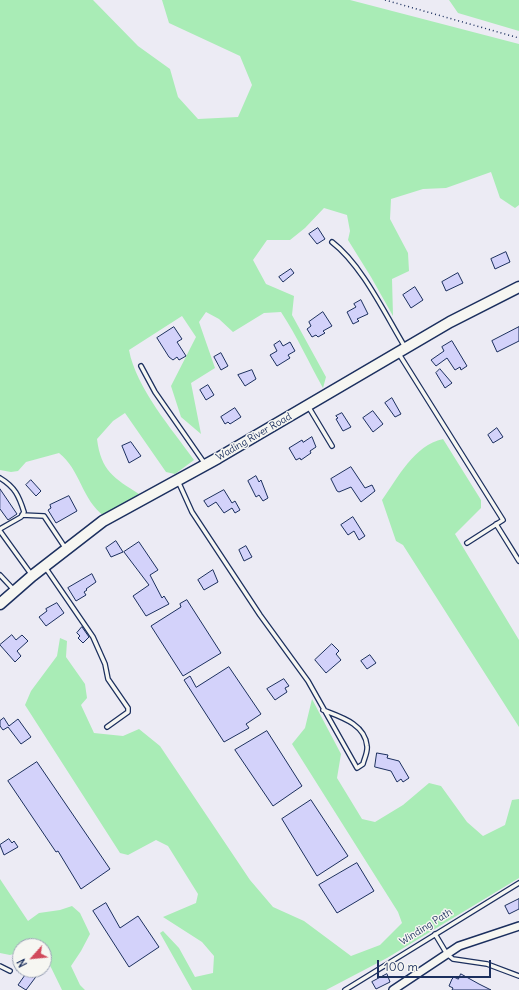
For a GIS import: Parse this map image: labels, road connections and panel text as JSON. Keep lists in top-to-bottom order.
{
  "streets": {
    "main road": ["Wading River Road"],
    "lane": ["Winding Path"]
  },
  "scale_bar": "100 m",
  "north": "bottom left"
}
